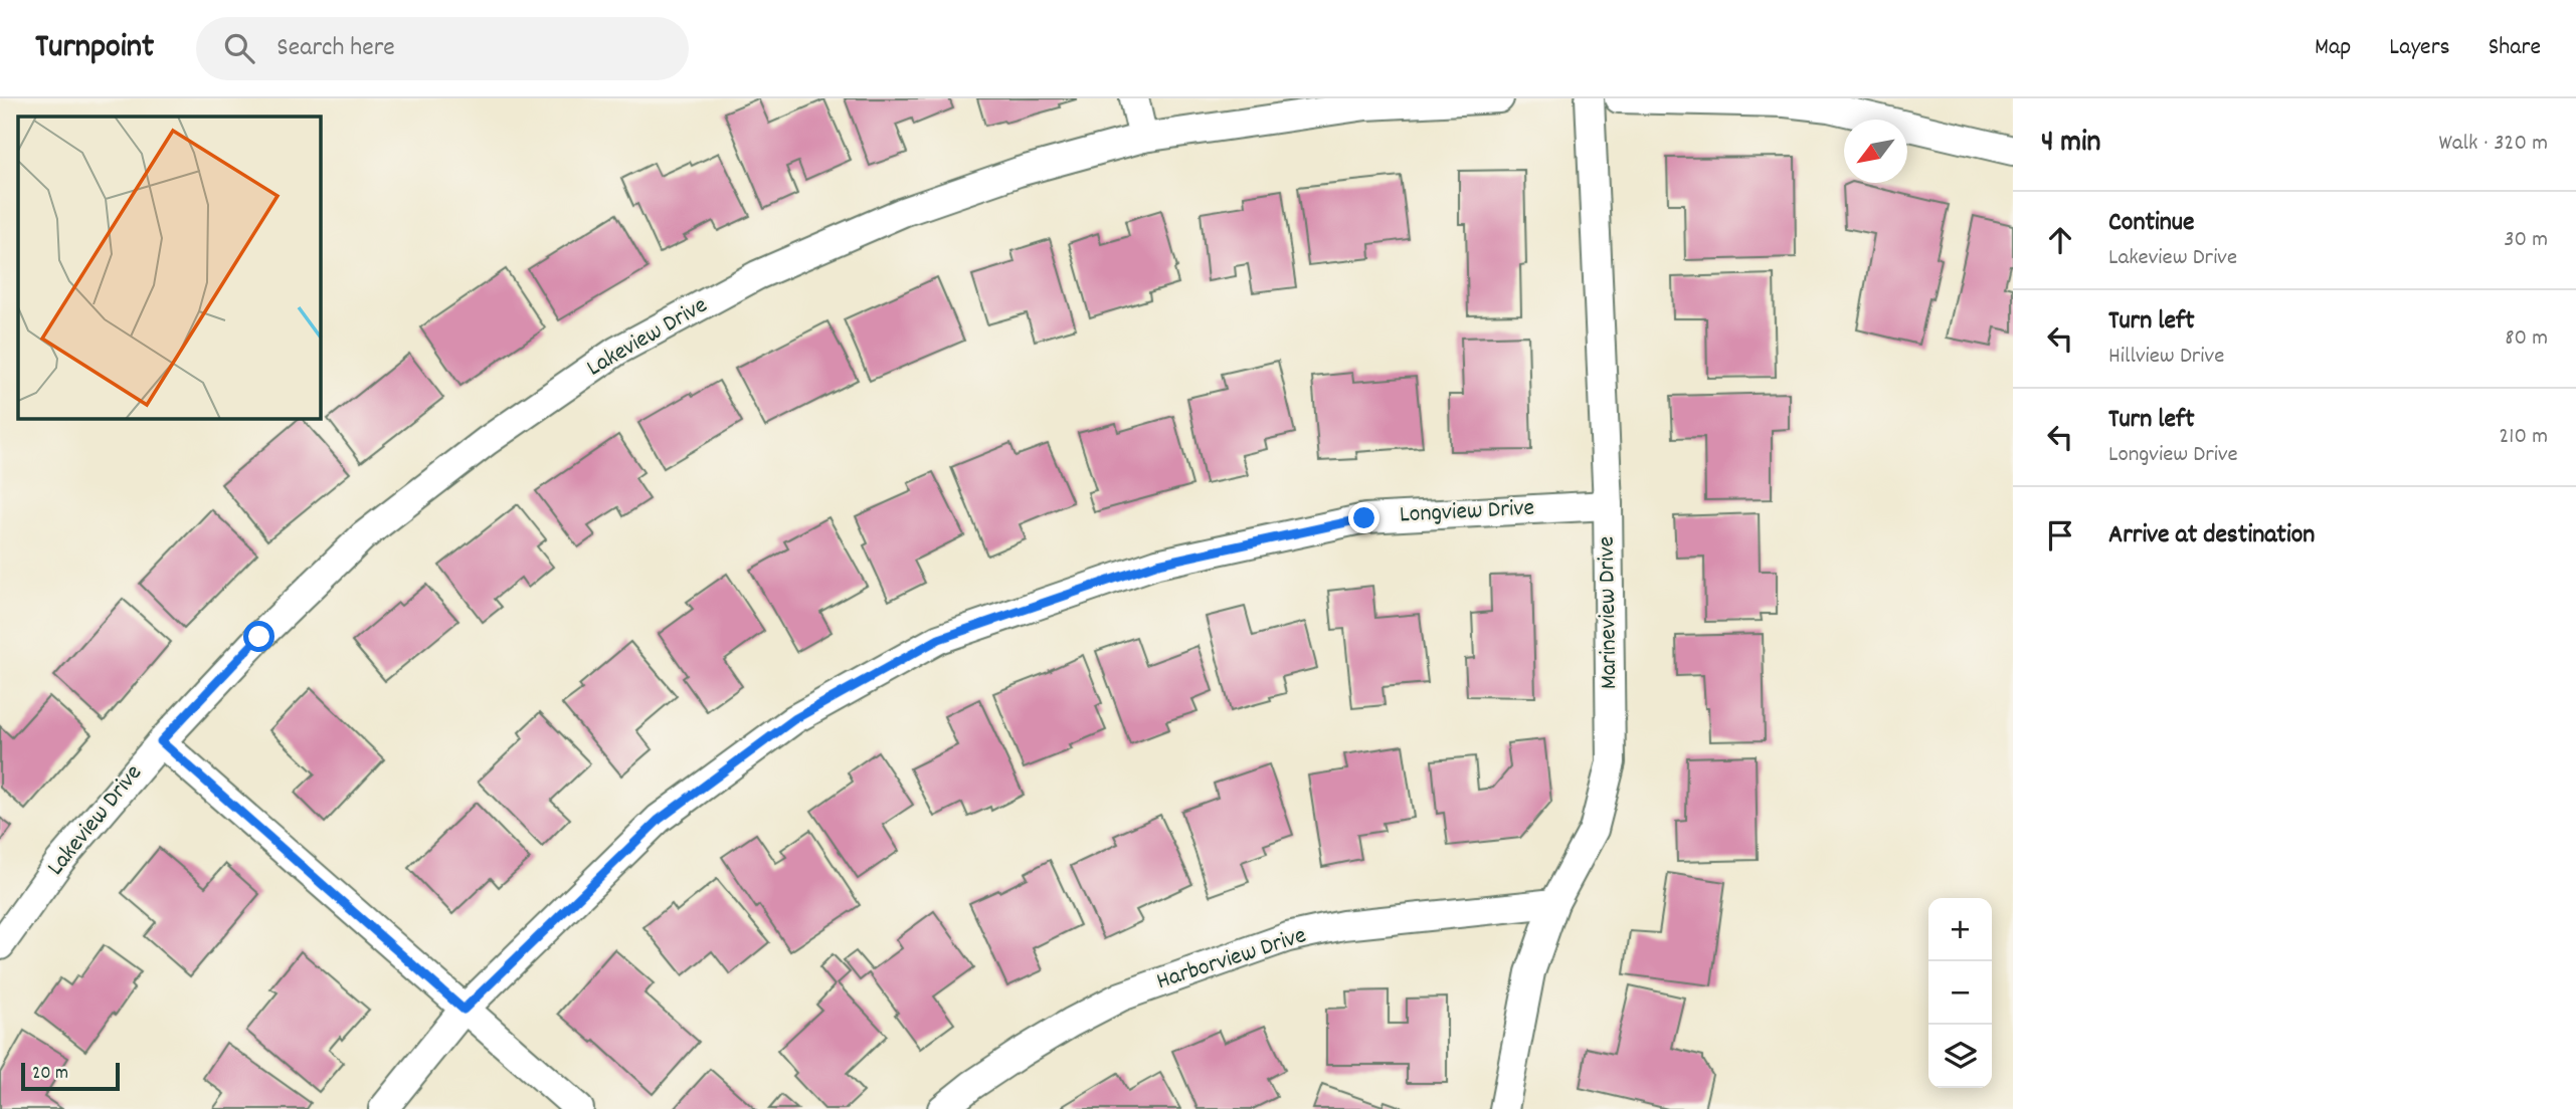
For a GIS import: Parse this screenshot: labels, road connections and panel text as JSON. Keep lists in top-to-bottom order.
{
  "streets": {
    "street": [
      "Lakeview Drive",
      "Longview Drive",
      "Marineview Drive",
      "Harborview Drive"
    ]
  },
  "crossings": [
    ["Longview Drive", "Marineview Drive"],
    ["Marineview Drive", "Harborview Drive"]
  ],
  "scale_bar": "20 m",
  "north": "bottom left",
  "page": {
    "header": "Turnpoint",
    "search": "Search here",
    "nav": ["Map", "Layers", "Share"],
    "heading": ["4 min", "Walk · 320 m"],
    "list": [
      ["Continue", "Lakeview Drive", "30 m"],
      ["Turn left", "Hillview Drive", "80 m"],
      ["Turn left", "Longview Drive", "210 m"],
      "Arrive at destination"
    ],
    "map_buttons": ["+", "−"],
    "scale": "20 m"
  }
}
